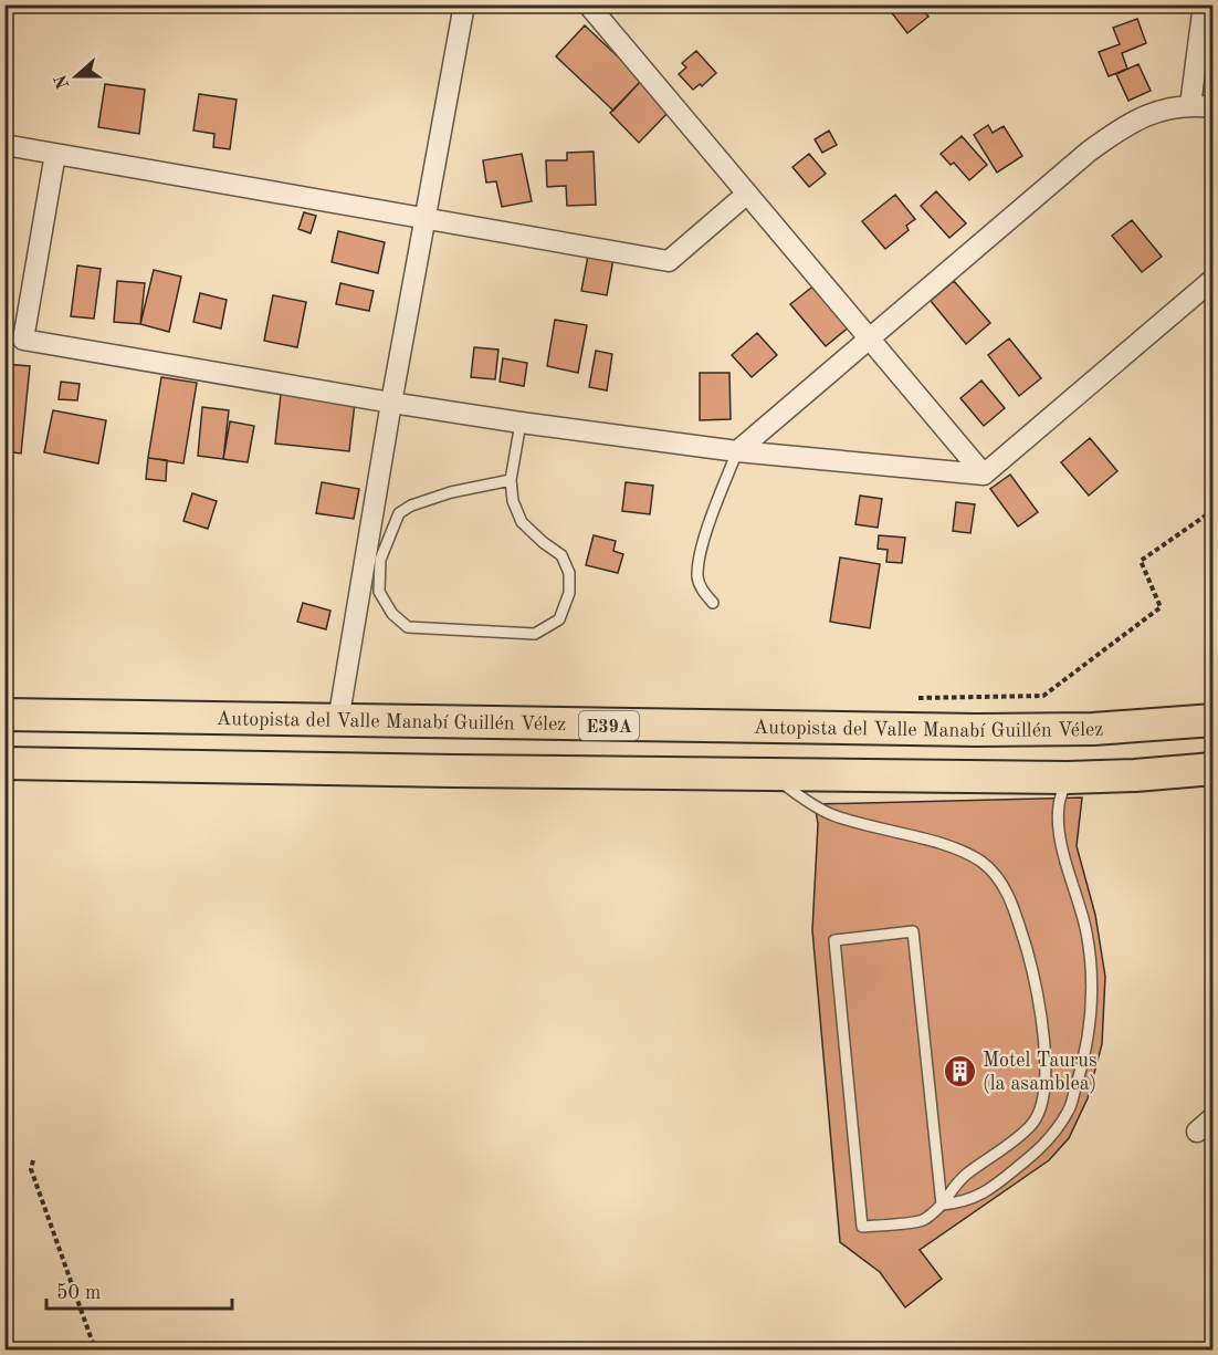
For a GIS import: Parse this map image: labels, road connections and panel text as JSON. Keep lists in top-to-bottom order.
{
  "streets": {
    "main road": ["Autopista del Valle Manabí Guillén Vélez", "E39A"]
  },
  "places": {
    "building": ["Motel Taurus (la asamblea)"]
  },
  "scale_bar": "50 m",
  "north": "left"
}
